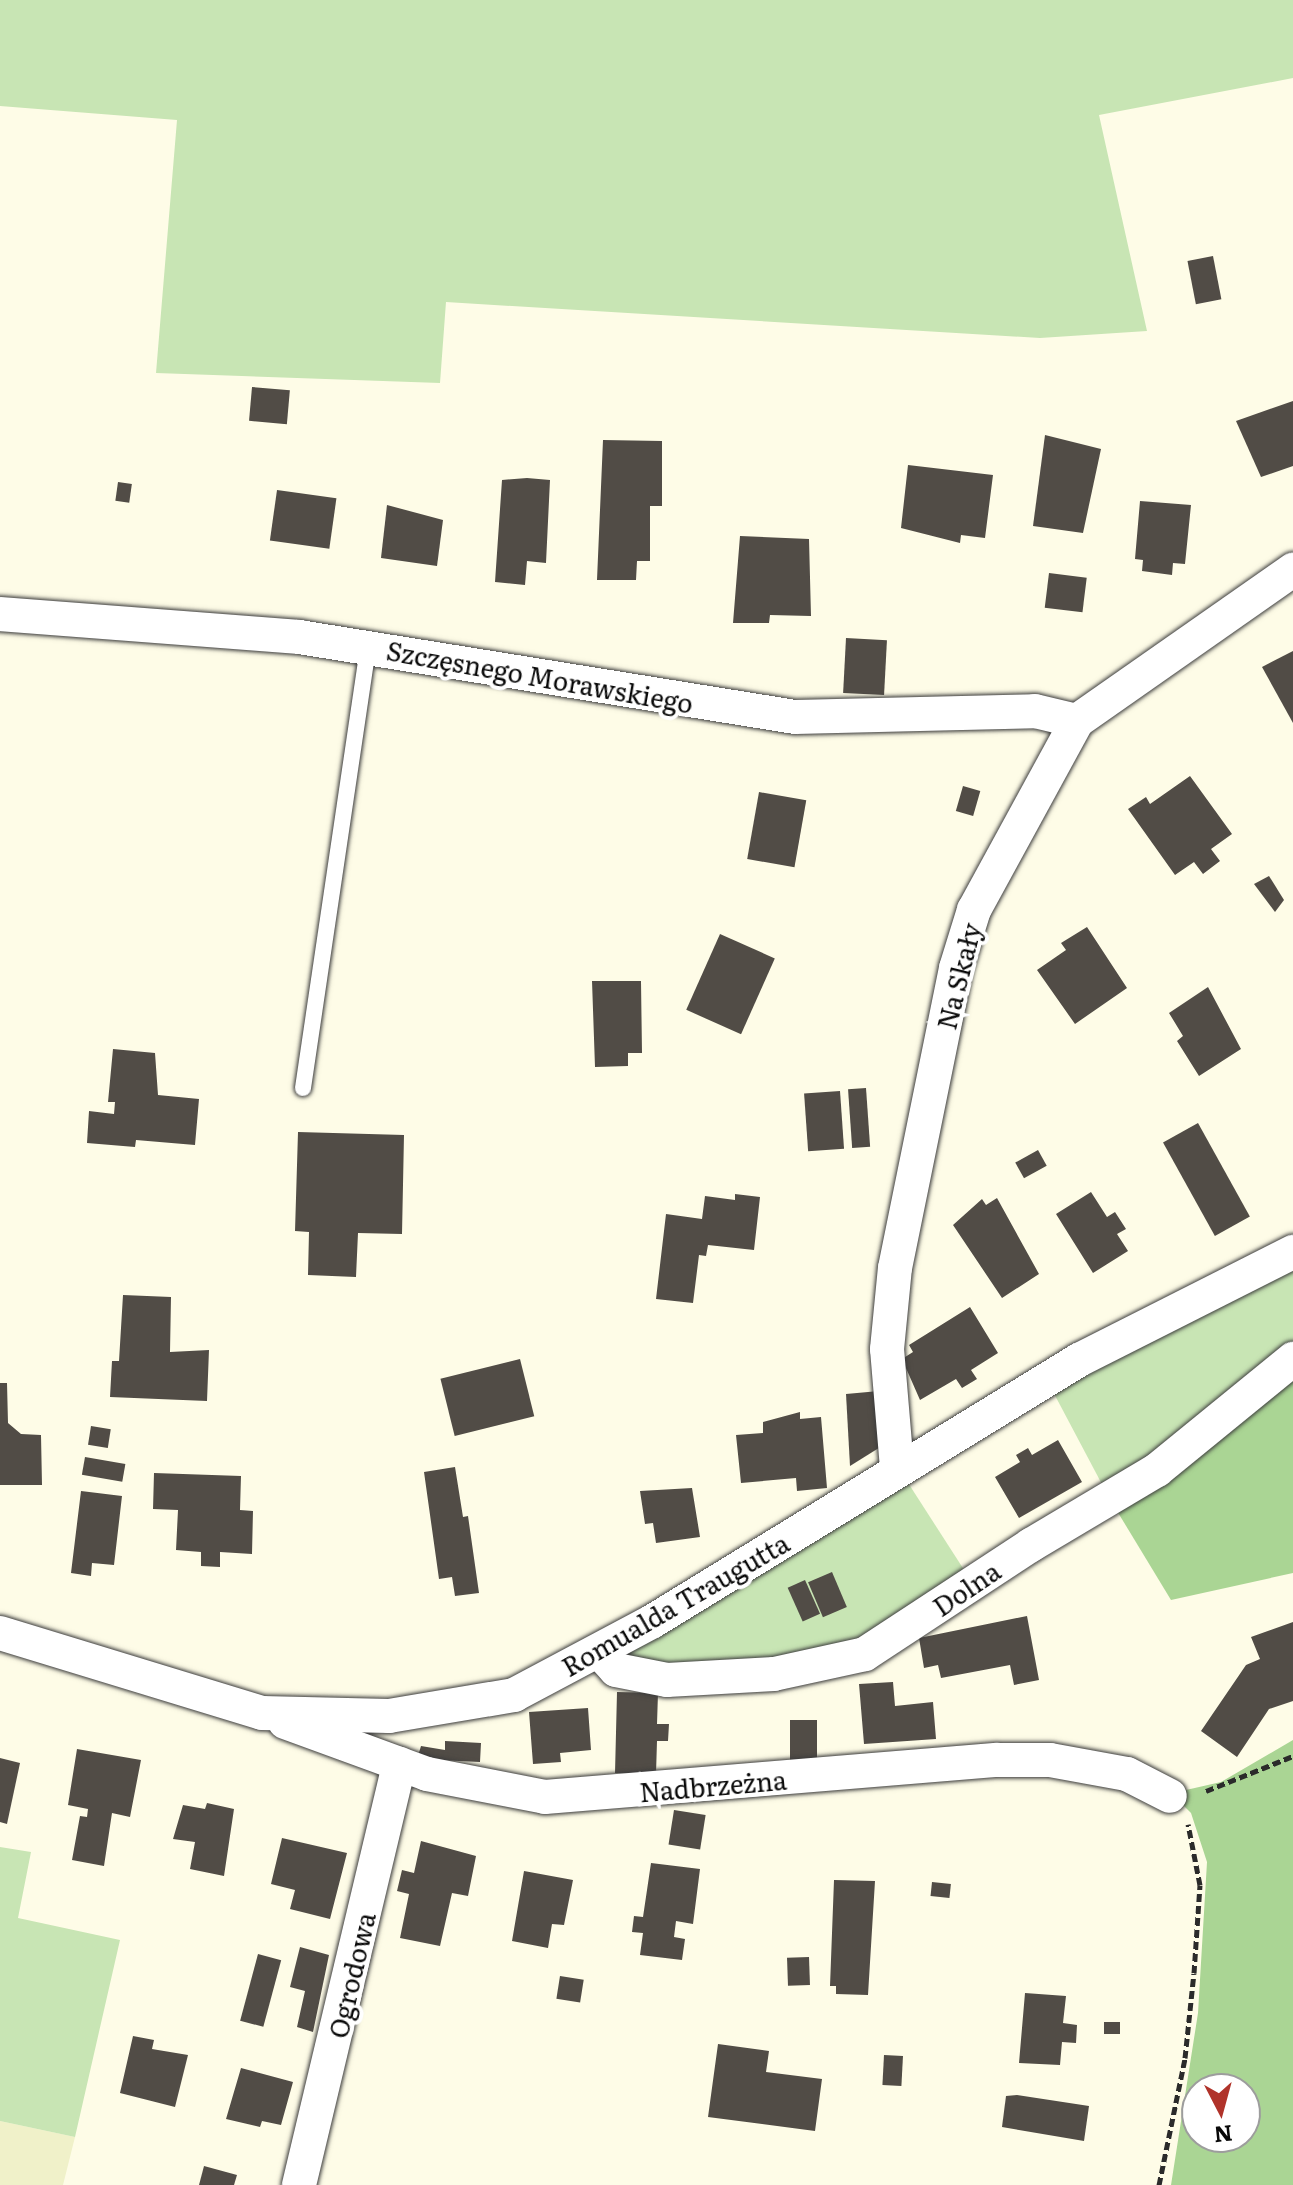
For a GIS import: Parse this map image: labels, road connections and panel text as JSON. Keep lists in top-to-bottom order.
{
  "streets": {
    "street": [
      "Szczęsnego Morawskiego",
      "Na Skały",
      "Dolna",
      "Romualda Traugutta",
      "Nadbrzeżna",
      "Ogrodowa"
    ]
  },
  "crossings": [
    ["Szczęsnego Morawskiego", "Na Skały"],
    ["Na Skały", "Romualda Traugutta"],
    ["Dolna", "Romualda Traugutta"],
    ["Romualda Traugutta", "Nadbrzeżna"],
    ["Nadbrzeżna", "Ogrodowa"]
  ],
  "north": "bottom"
}
